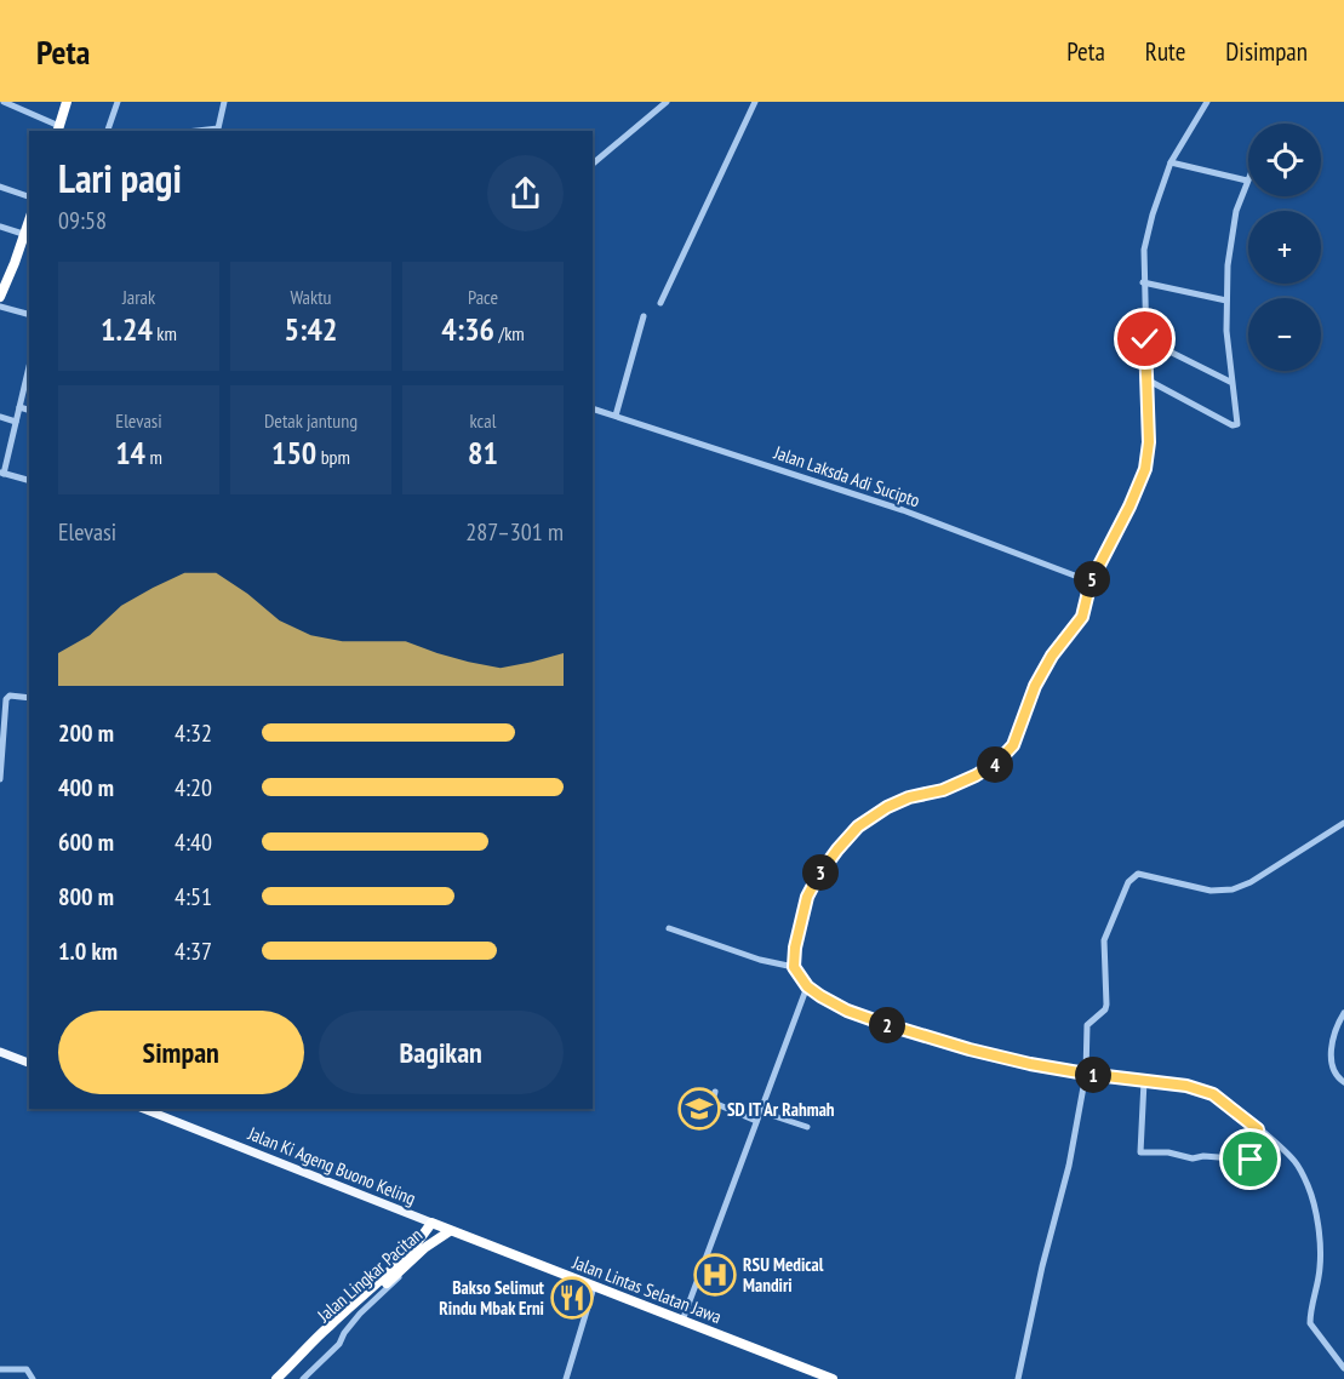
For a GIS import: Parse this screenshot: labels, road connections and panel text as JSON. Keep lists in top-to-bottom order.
{
  "streets": {
    "highway": ["Jalan Lingkar Pacitan", "Jalan Lintas Selatan Jawa"],
    "main road": ["Jalan Ki Ageng Buono Keling"],
    "street": ["Jalan Laksda Adi Sucipto"]
  },
  "crossings": [
    ["Jalan Ki Ageng Buono Keling", "Jalan Lingkar Pacitan"],
    ["Jalan Ki Ageng Buono Keling", "Jalan Lintas Selatan Jawa"],
    ["Jalan Lingkar Pacitan", "Jalan Lintas Selatan Jawa"]
  ],
  "places": {
    "school or university": ["SD IT Ar Rahmah"],
    "hospital": ["RSU Medical Mandiri"],
    "restaurant": ["Bakso Selimut Rindu Mbak Erni"]
  },
  "page": {
    "header": "Peta",
    "nav": ["Peta", "Rute", "Disimpan"],
    "map_buttons": ["+", "−"],
    "heading": ["Lari pagi", "09:58"],
    "stats": [
      ["Jarak", "1.24 km"],
      ["Waktu", "5:42"],
      ["Pace", "4:36 /km"],
      ["Elevasi", "14 m"],
      ["Detak jantung", "150 bpm"],
      ["kcal", "81"]
    ],
    "chart": ["Elevasi", "287–301 m"],
    "pins": [
      "5",
      "4",
      "3",
      "2",
      "1"
    ],
    "list": [
      {
        "name": "200 m",
        "note": "4:32"
      },
      {
        "name": "400 m",
        "note": "4:20"
      },
      {
        "name": "600 m",
        "note": "4:40"
      },
      {
        "name": "800 m",
        "note": "4:51"
      },
      {
        "name": "1.0 km",
        "note": "4:37"
      }
    ],
    "buttons": ["Simpan", "Bagikan"]
  }
}
